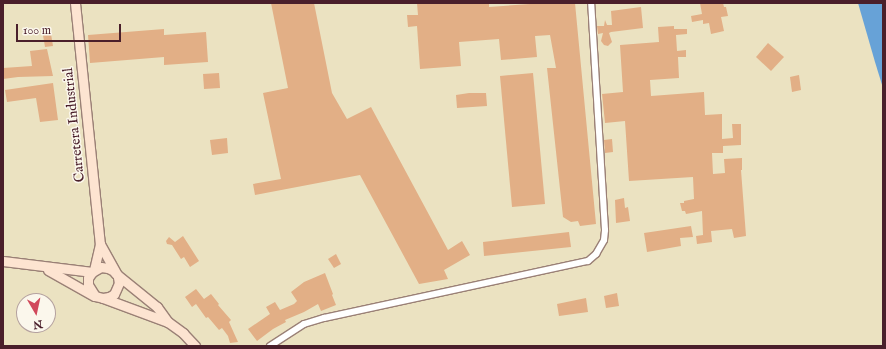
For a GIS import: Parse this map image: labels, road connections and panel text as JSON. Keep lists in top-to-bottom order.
{
  "streets": {
    "main road": ["Carretera Industrial"]
  },
  "scale_bar": "100 m",
  "north": "bottom"
}
